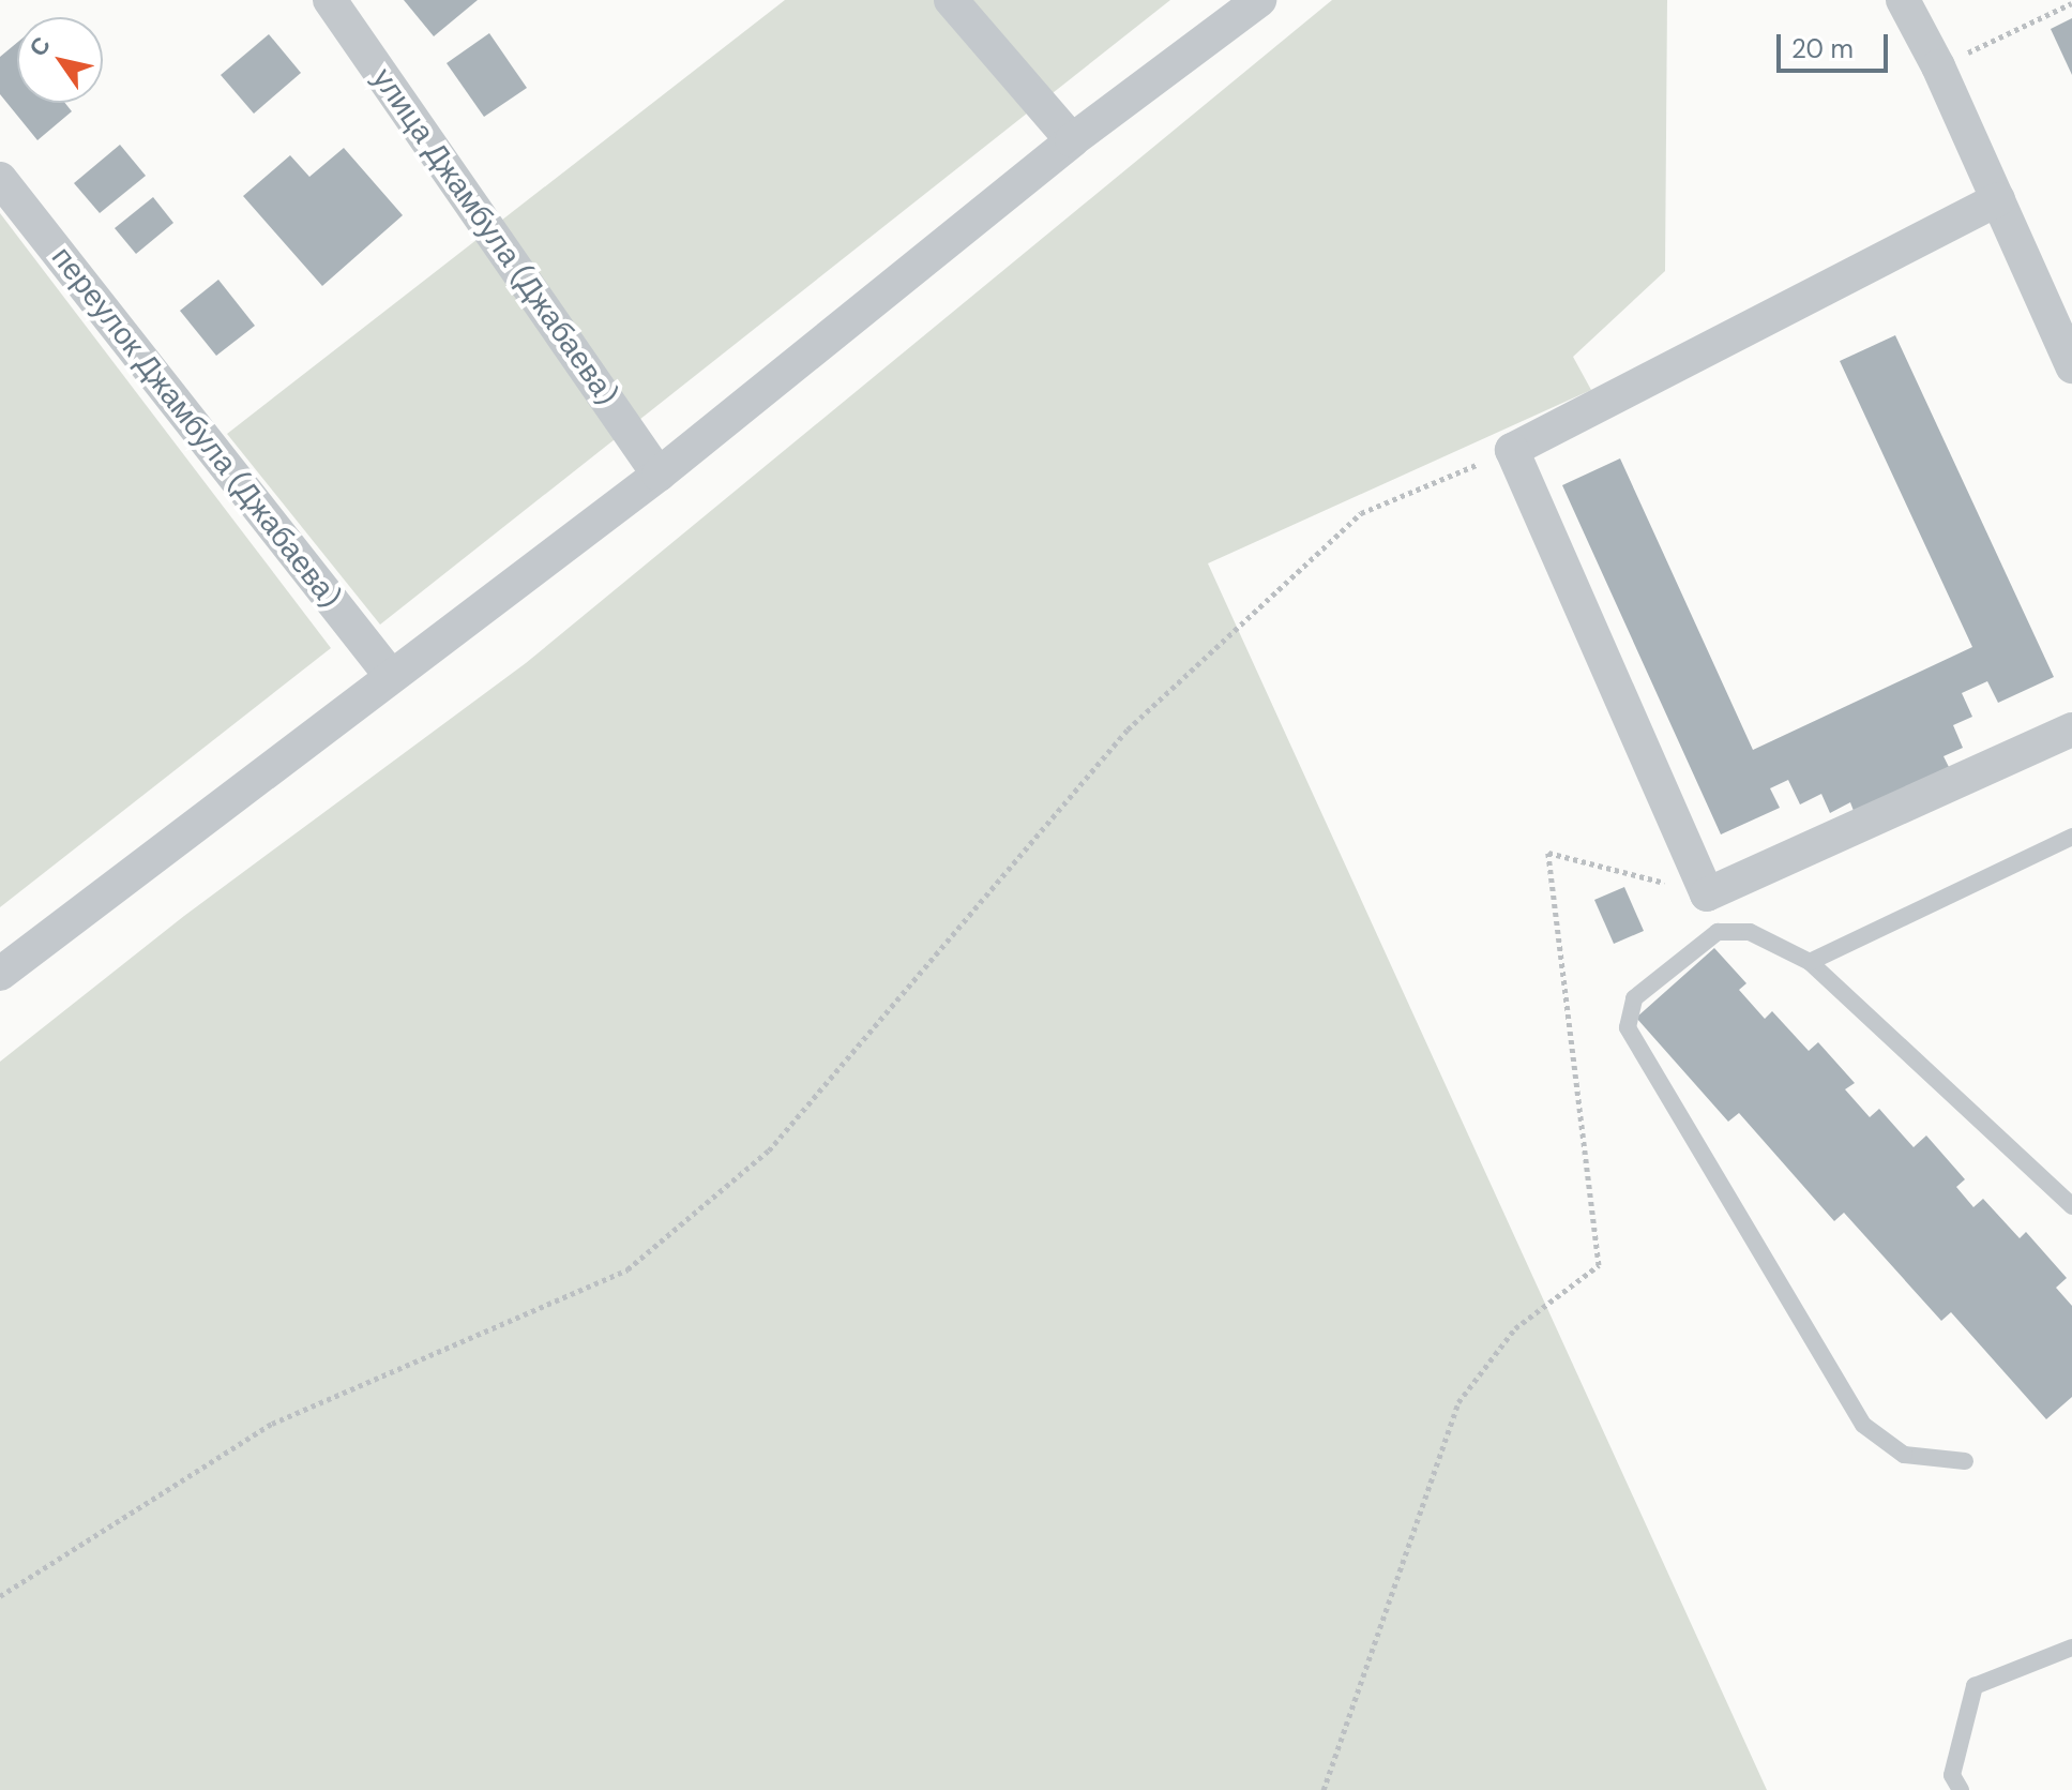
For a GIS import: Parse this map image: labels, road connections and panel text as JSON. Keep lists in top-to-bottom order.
{
  "streets": {
    "street": ["улица Джамбула (Джабаева)", "переулок Джамбула (Джабаева)"]
  },
  "scale_bar": "20 m",
  "north": "top left"
}
